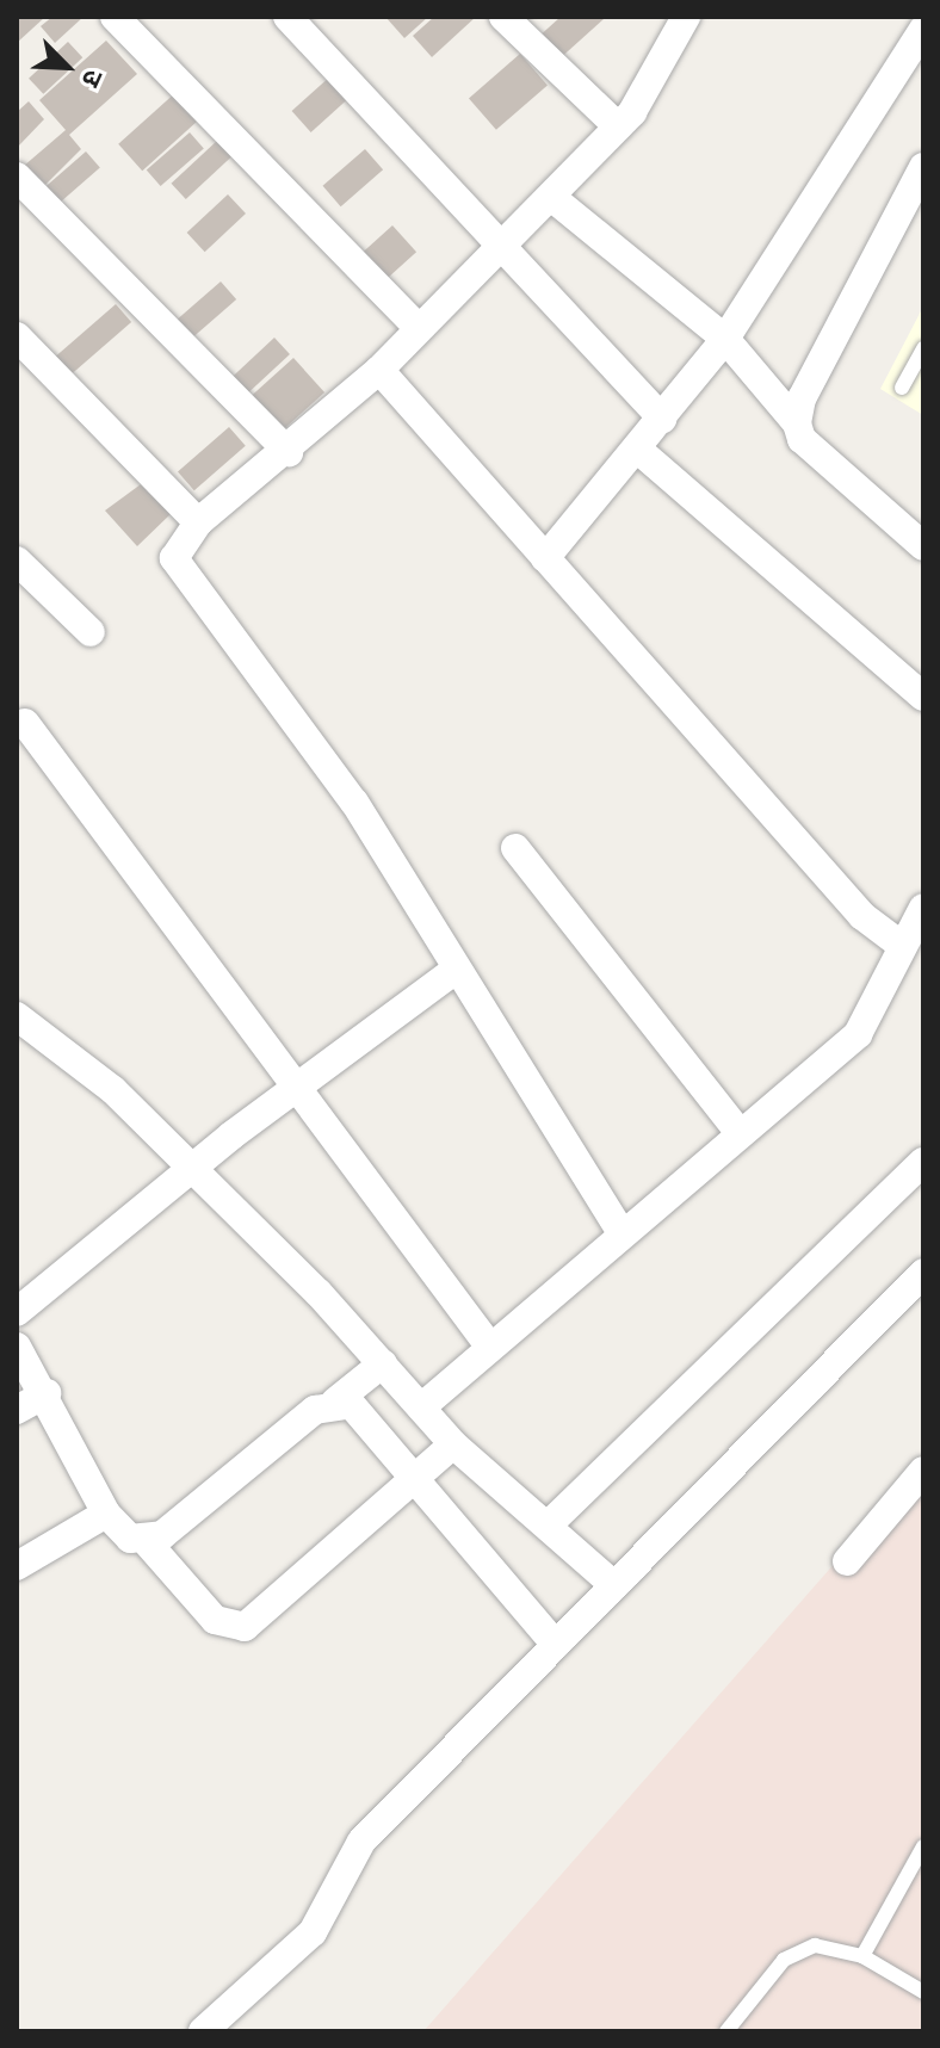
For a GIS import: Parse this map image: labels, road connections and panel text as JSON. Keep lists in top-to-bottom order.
{
  "north": "bottom right"
}
